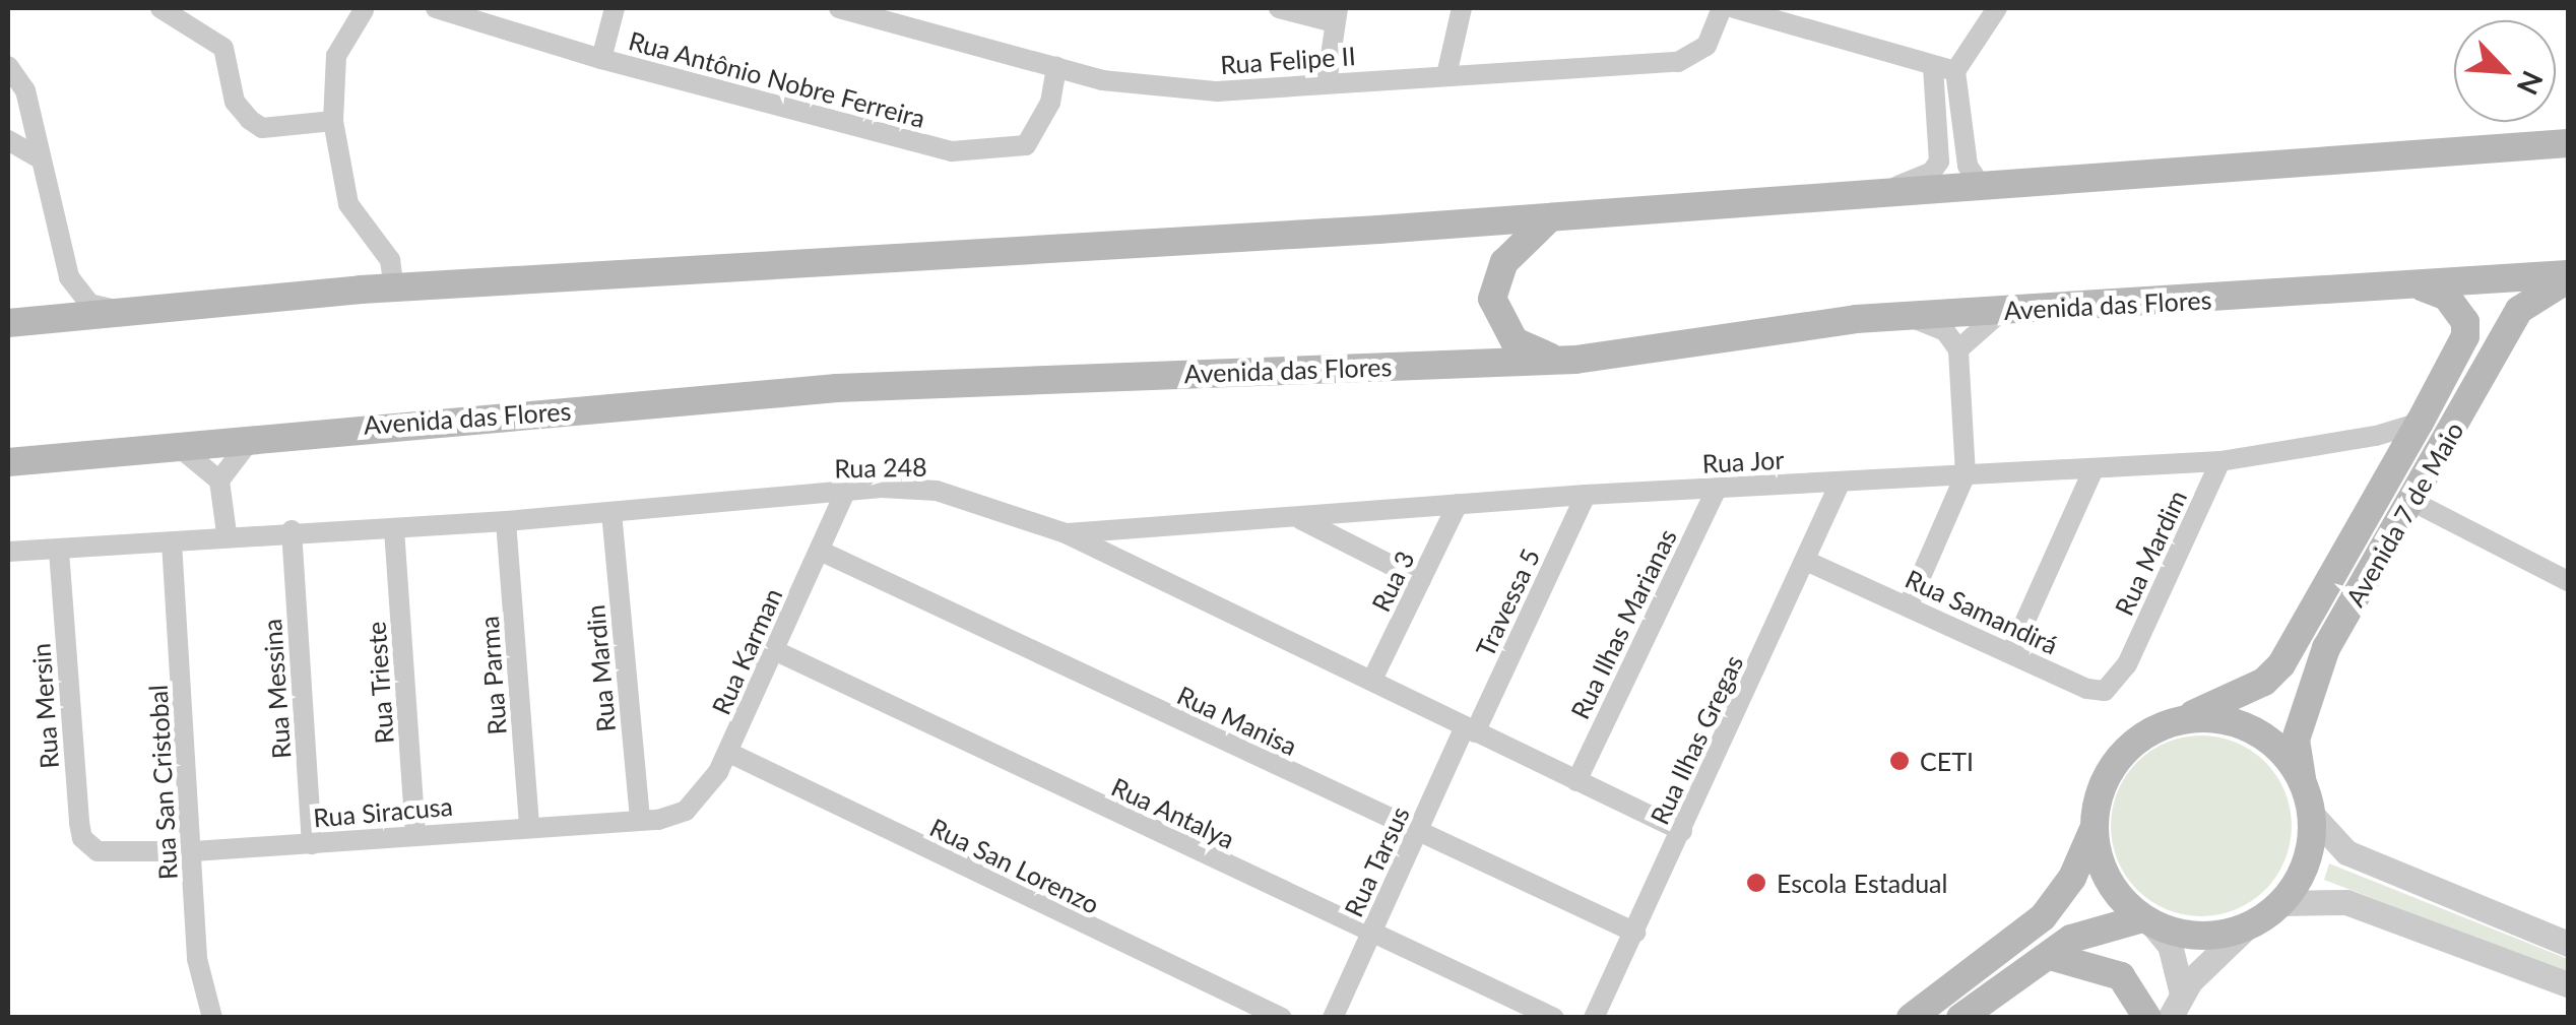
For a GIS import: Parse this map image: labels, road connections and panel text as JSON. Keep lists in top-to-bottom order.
{
  "streets": {
    "main road": ["Avenida das Flores", "Avenida 7 de Maio"],
    "street": [
      "Rua Felipe II",
      "Rua Antônio Nobre Ferreira",
      "Rua Jor",
      "Rua 248",
      "Rua Mardim",
      "Rua 3",
      "Travessa 5",
      "Rua Samandirá",
      "Rua Ilhas Marianas",
      "Rua Karman",
      "Rua Mardin",
      "Rua Parma",
      "Rua Trieste",
      "Rua Messina",
      "Rua Mersin",
      "Rua Manisa",
      "Rua Ilhas Gregas",
      "Rua San Cristobal",
      "Rua Siracusa",
      "Rua Antalya",
      "Rua Tarsus",
      "Rua San Lorenzo"
    ]
  },
  "crossings": [
    ["Rua Felipe II", "Rua Antônio Nobre Ferreira"],
    ["Avenida das Flores", "Avenida 7 de Maio"],
    ["Rua Jor", "Rua 248"],
    ["Rua Jor", "Avenida 7 de Maio"],
    ["Rua Jor", "Rua Mardim"],
    ["Rua Jor", "Rua 3"],
    ["Rua Jor", "Travessa 5"],
    ["Rua Jor", "Rua Ilhas Marianas"],
    ["Rua Jor", "Rua Ilhas Gregas"],
    ["Rua 248", "Rua 3"],
    ["Rua 248", "Travessa 5"],
    ["Rua 248", "Rua Ilhas Marianas"],
    ["Rua 248", "Rua Karman"],
    ["Rua 248", "Rua Mardin"],
    ["Rua 248", "Rua Parma"],
    ["Rua 248", "Rua Trieste"],
    ["Rua 248", "Rua Messina"],
    ["Rua 248", "Rua Mersin"],
    ["Rua 248", "Rua Ilhas Gregas"],
    ["Rua 248", "Rua San Cristobal"],
    ["Rua 248", "Rua Tarsus"],
    ["Rua Mardim", "Rua Samandirá"],
    ["Travessa 5", "Rua Tarsus"],
    ["Rua Samandirá", "Rua Ilhas Gregas"],
    ["Rua Karman", "Rua Manisa"],
    ["Rua Karman", "Rua Siracusa"],
    ["Rua Karman", "Rua Antalya"],
    ["Rua Karman", "Rua San Lorenzo"],
    ["Rua Mardin", "Rua Siracusa"],
    ["Rua Parma", "Rua Siracusa"],
    ["Rua Trieste", "Rua Siracusa"],
    ["Rua Messina", "Rua Siracusa"],
    ["Rua Mersin", "Rua Siracusa"],
    ["Rua Manisa", "Rua Ilhas Gregas"],
    ["Rua Manisa", "Rua Tarsus"],
    ["Rua San Cristobal", "Rua Siracusa"],
    ["Rua Antalya", "Rua Tarsus"]
  ],
  "places": ["CETI", "Escola Estadual"],
  "north": "bottom right"
}
